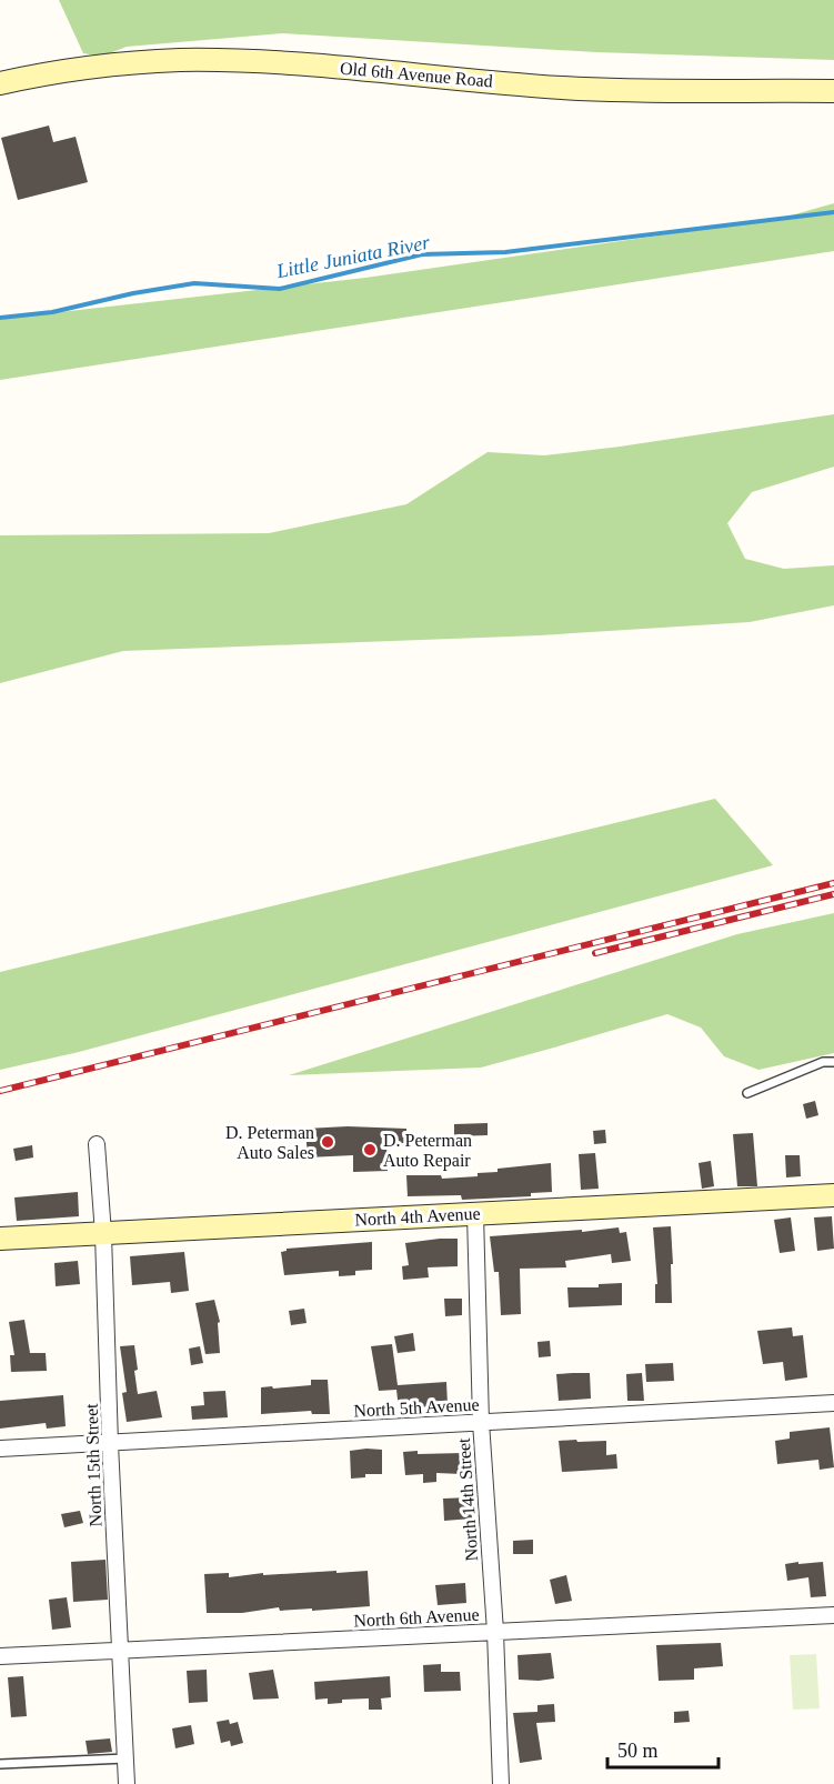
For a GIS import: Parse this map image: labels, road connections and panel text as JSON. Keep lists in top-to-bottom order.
{
  "streets": {
    "main road": ["Old 6th Avenue Road", "North 4th Avenue"],
    "street": [
      "North 5th Avenue",
      "North 15th Street",
      "North 14th Street",
      "North 6th Avenue"
    ]
  },
  "crossings": [
    ["North 4th Avenue", "North 15th Street"],
    ["North 4th Avenue", "North 14th Street"],
    ["North 5th Avenue", "North 15th Street"],
    ["North 5th Avenue", "North 14th Street"],
    ["North 15th Street", "North 6th Avenue"],
    ["North 14th Street", "North 6th Avenue"]
  ],
  "water": ["Little Juniata River"],
  "places": ["D. Peterman Auto Sales", "D. Peterman Auto Repair"],
  "scale_bar": "50 m"
}
